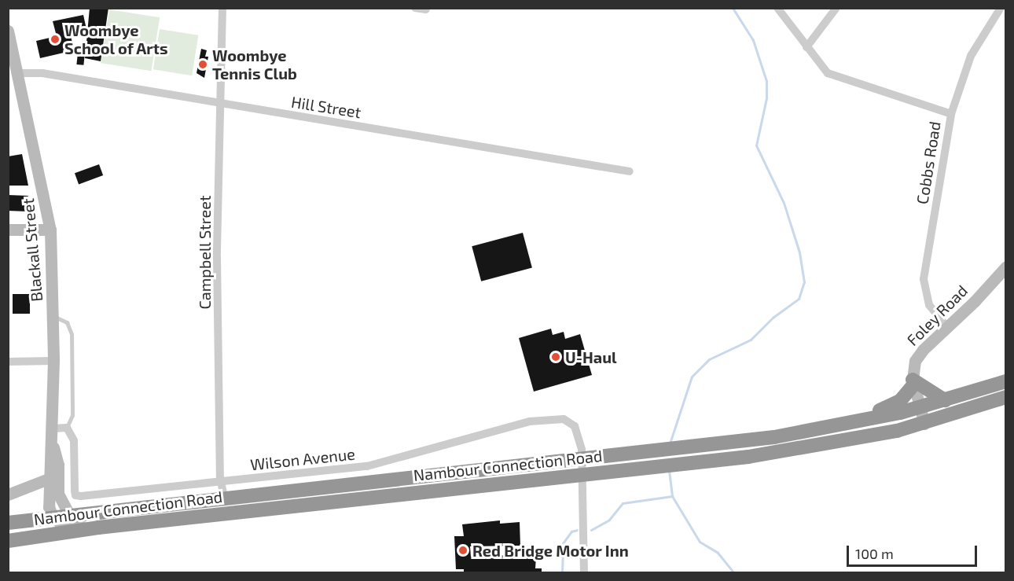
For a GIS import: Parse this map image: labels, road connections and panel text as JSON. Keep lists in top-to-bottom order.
{
  "streets": {
    "highway": ["Nambour Connection Road"],
    "street": [
      "Hill Street",
      "Cobbs Road",
      "Blackall Street",
      "Campbell Street",
      "Foley Road",
      "Wilson Avenue"
    ]
  },
  "crossings": [
    ["Hill Street", "Blackall Street"],
    ["Hill Street", "Campbell Street"],
    ["Cobbs Road", "Foley Road"],
    ["Blackall Street", "Nambour Connection Road"],
    ["Campbell Street", "Wilson Avenue"],
    ["Campbell Street", "Nambour Connection Road"],
    ["Foley Road", "Nambour Connection Road"],
    ["Wilson Avenue", "Nambour Connection Road"]
  ],
  "places": [
    "Woombye School of Arts",
    "Woombye Tennis Club",
    "U-Haul",
    "Red Bridge Motor Inn"
  ],
  "scale_bar": "100 m"
}
